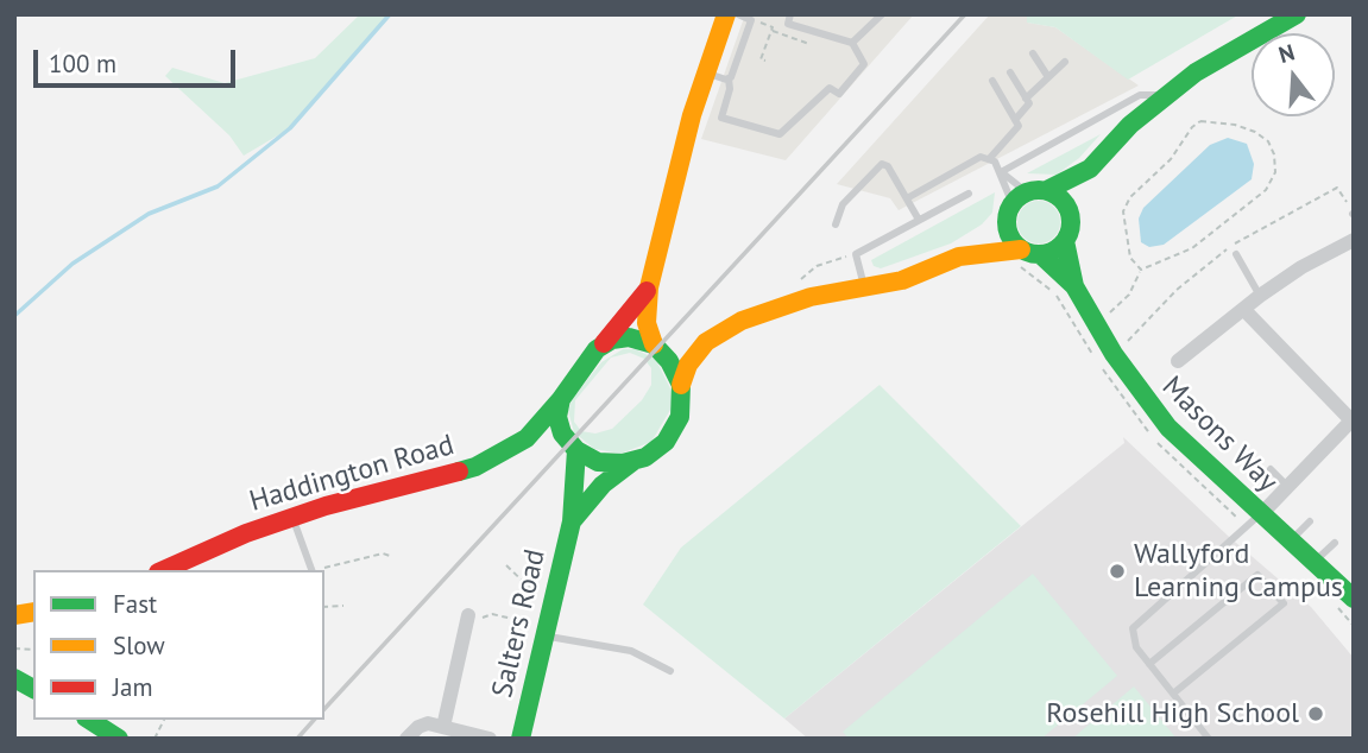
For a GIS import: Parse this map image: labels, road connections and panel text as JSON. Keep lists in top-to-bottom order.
{
  "streets": {
    "main road": ["Masons Way", "Haddington Road", "Salters Road"]
  },
  "crossings": [
    ["Haddington Road", "Salters Road"]
  ],
  "places": ["Wallyford Learning Campus", "Rosehill High School"],
  "legend": ["Fast", "Slow", "Jam"],
  "scale_bar": "100 m",
  "north": "top"
}
